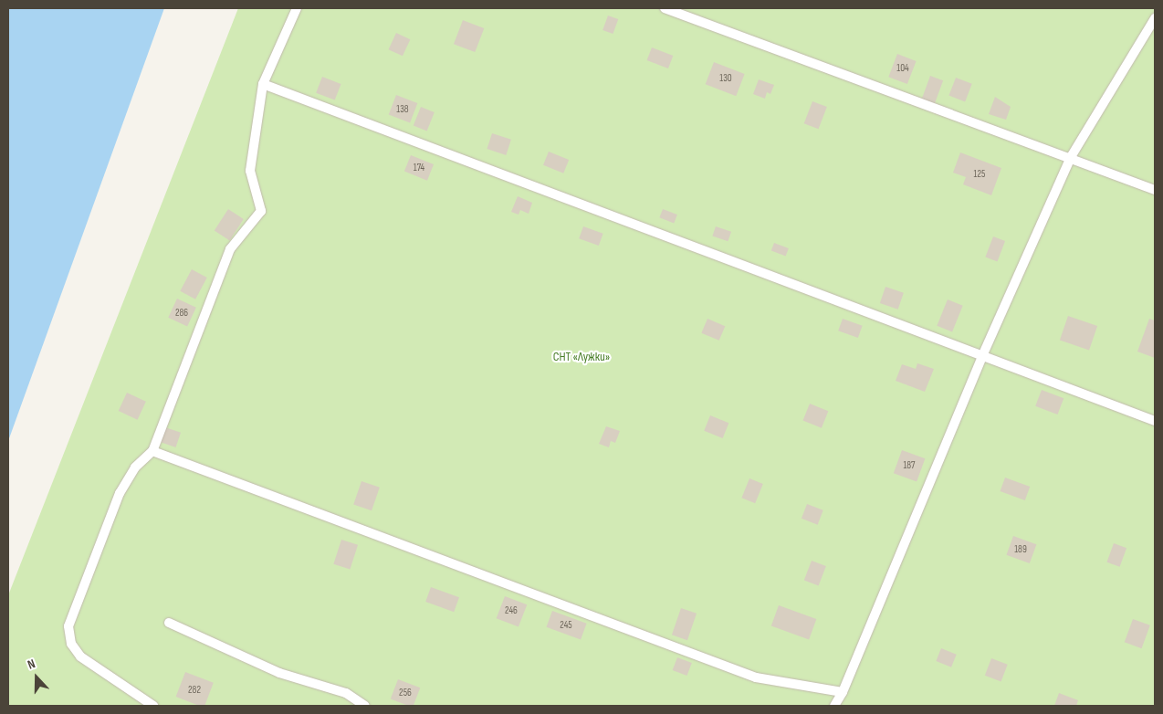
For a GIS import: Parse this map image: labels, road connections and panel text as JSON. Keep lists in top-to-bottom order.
{
  "parks": ["СНТ «Лужки»"],
  "house_numbers": [
    "104",
    "130",
    "138",
    "174",
    "125",
    "286",
    "187",
    "189",
    "246",
    "245",
    "282",
    "256"
  ],
  "north": "top"
}
